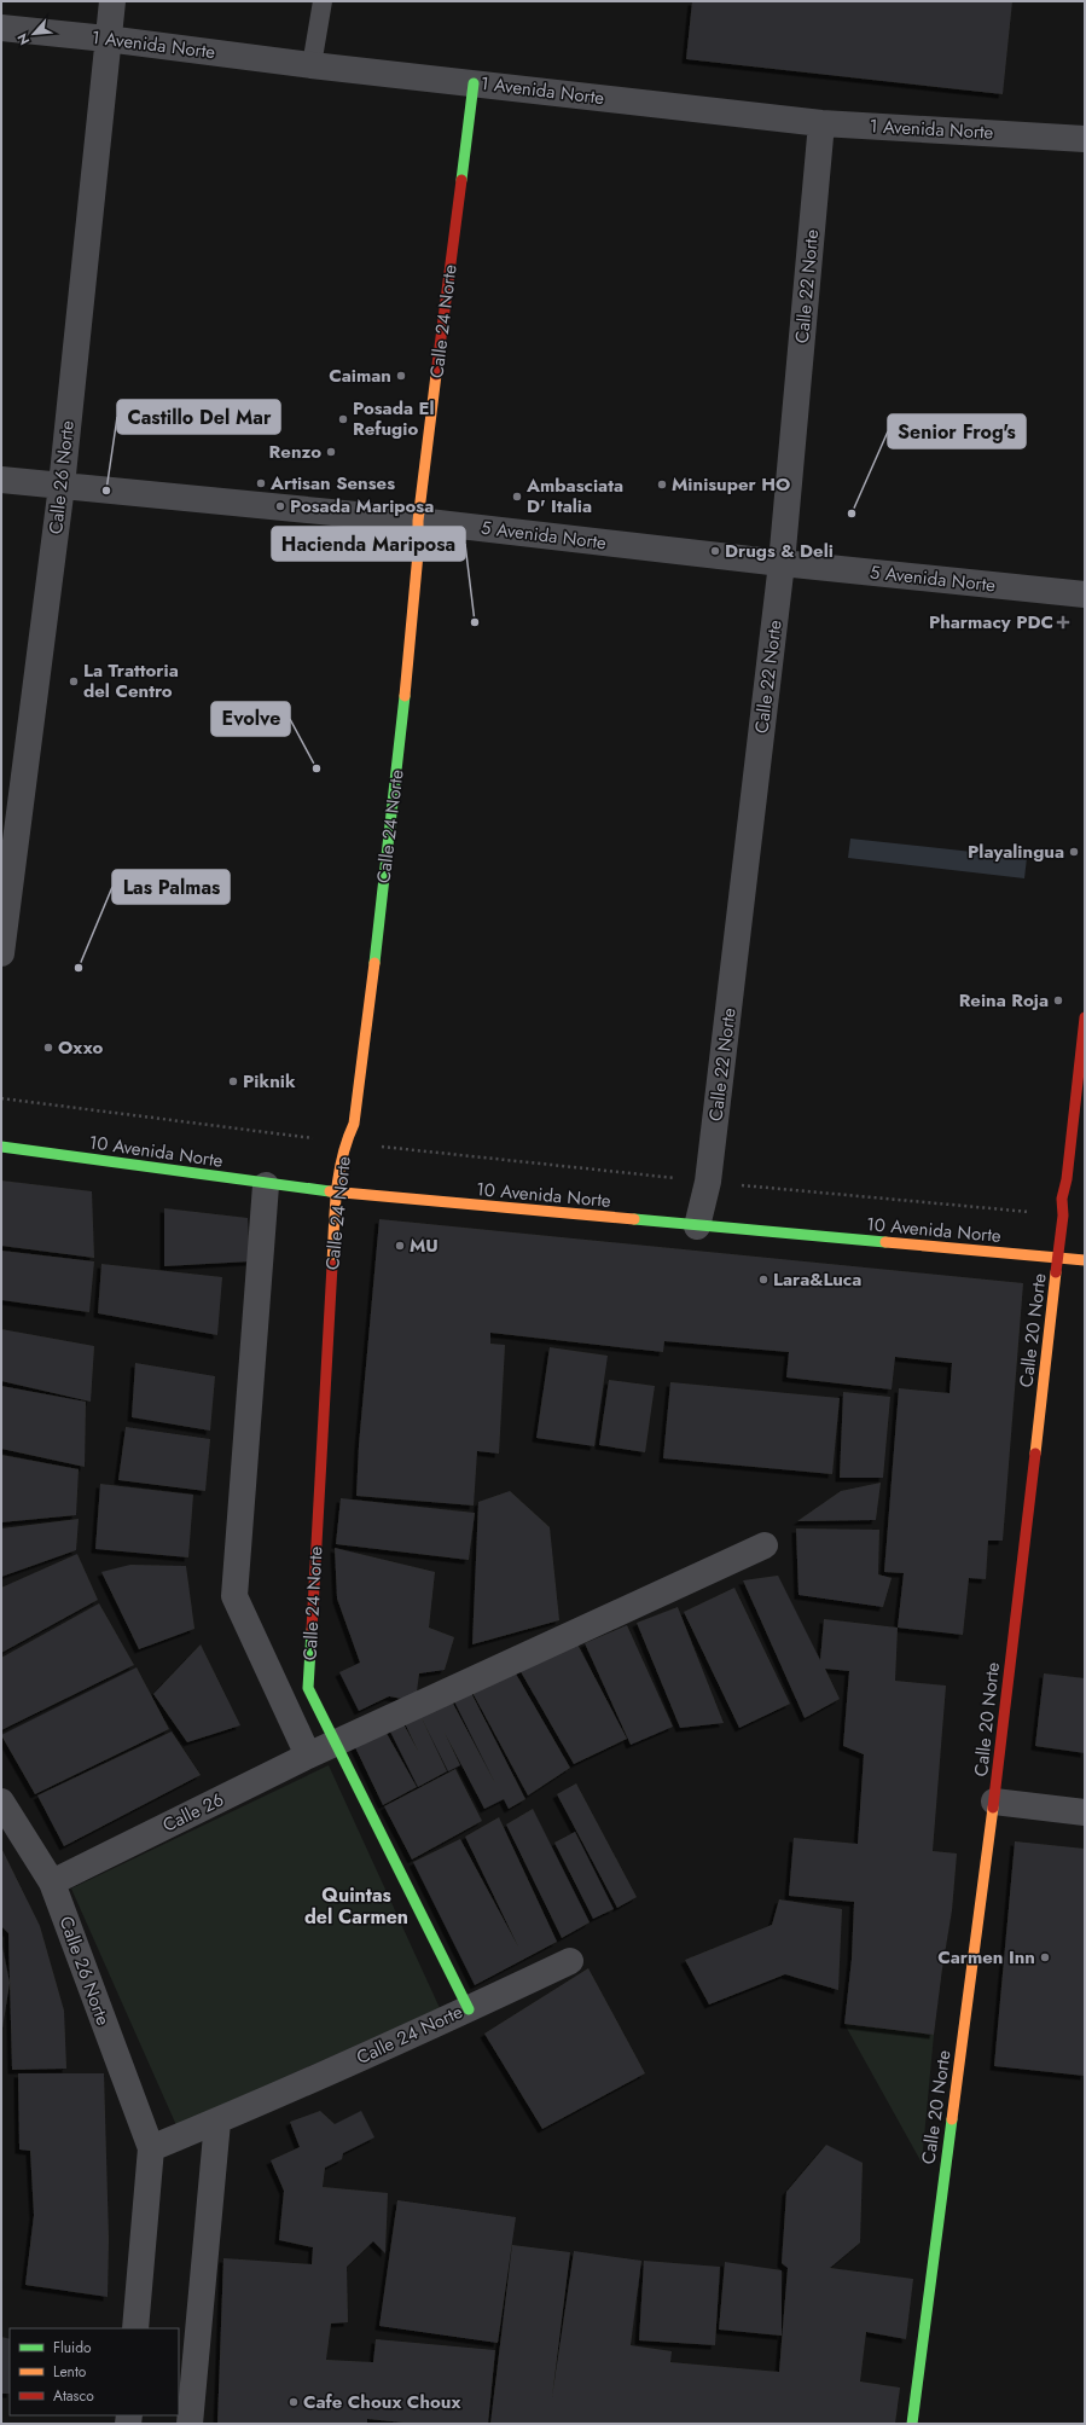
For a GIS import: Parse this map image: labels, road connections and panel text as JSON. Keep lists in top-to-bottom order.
{
  "streets": {
    "street": [
      "1 Avenida Norte",
      "Calle 22 Norte",
      "Calle 24 Norte",
      "Calle 26 Norte",
      "5 Avenida Norte",
      "10 Avenida Norte",
      "Calle 20 Norte",
      "Calle 26"
    ]
  },
  "crossings": [
    ["1 Avenida Norte", "Calle 22 Norte"],
    ["1 Avenida Norte", "Calle 24 Norte"],
    ["1 Avenida Norte", "Calle 26 Norte"],
    ["Calle 22 Norte", "5 Avenida Norte"],
    ["Calle 22 Norte", "10 Avenida Norte"],
    ["Calle 24 Norte", "Calle 26 Norte"],
    ["Calle 24 Norte", "5 Avenida Norte"],
    ["Calle 24 Norte", "10 Avenida Norte"],
    ["Calle 24 Norte", "Calle 26"],
    ["Calle 26 Norte", "5 Avenida Norte"],
    ["Calle 26 Norte", "Calle 26"],
    ["10 Avenida Norte", "Calle 20 Norte"]
  ],
  "districts": ["Quintas del Carmen"],
  "places": {
    "other": [
      "Caiman",
      "Posada El Refugio",
      "Renzo",
      "Artisan Senses",
      "Minisuper HO",
      "Castillo Del Mar",
      "Ambasciata D' Italia",
      "Posada Mariposa",
      "Senior Frog's",
      "Drugs & Deli",
      "Hacienda Mariposa",
      "La Trattoria del Centro",
      "Evolve",
      "Playalingua",
      "Las Palmas",
      "Reina Roja",
      "Oxxo",
      "Piknik",
      "MU",
      "Lara&Luca",
      "Carmen Inn",
      "Cafe Choux Choux"
    ],
    "health": ["Pharmacy PDC"]
  },
  "legend": ["Fluido", "Lento", "Atasco"],
  "north": "bottom left"
}
